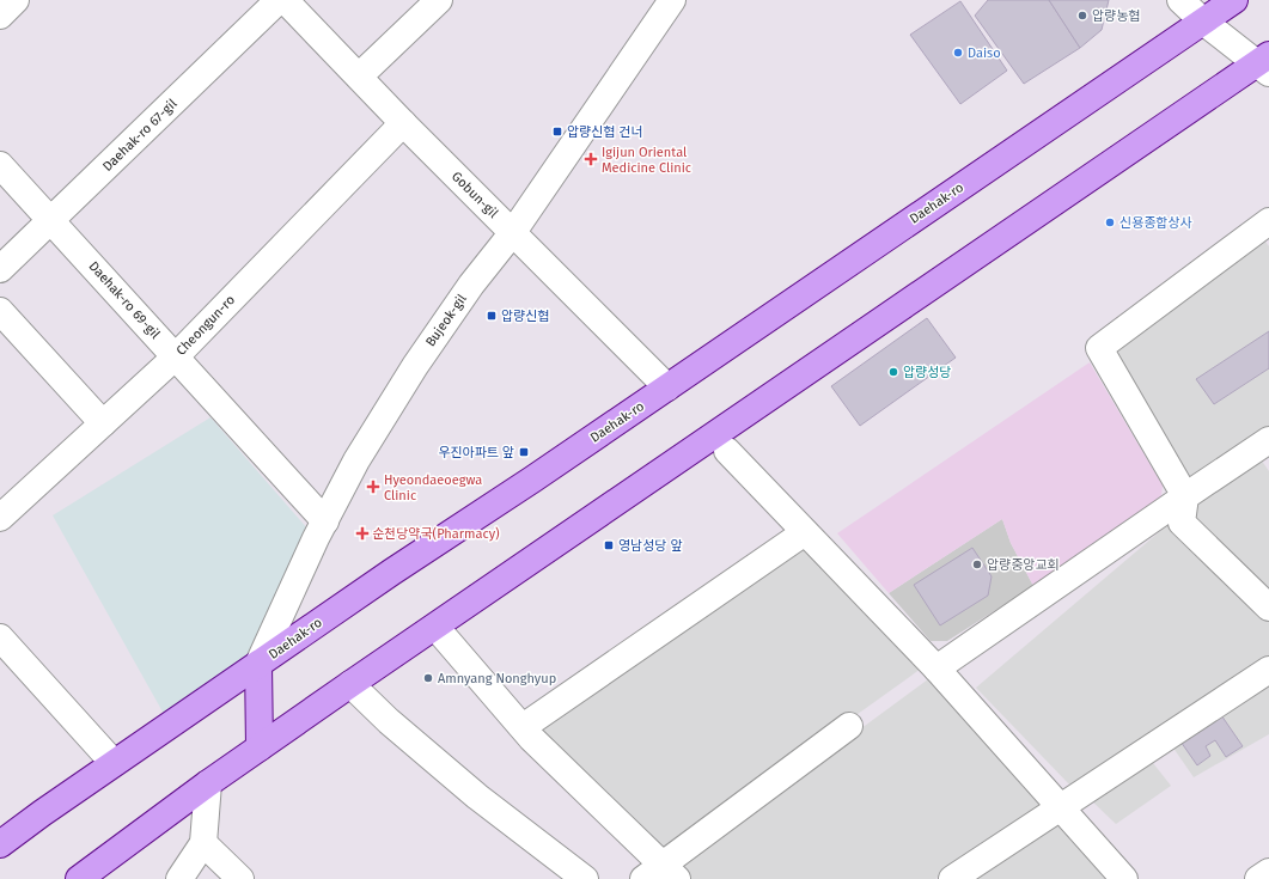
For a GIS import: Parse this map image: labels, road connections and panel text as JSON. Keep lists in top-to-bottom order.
{
  "streets": {
    "main road": ["Daehak-ro"],
    "street": [
      "Daehak-ro 67-gil",
      "Gobun-gil",
      "Daehak-ro 69-gil",
      "Bujeok-gil",
      "Cheongun-ro"
    ]
  },
  "crossings": [
    ["Daehak-ro 67-gil", "Daehak-ro 69-gil"],
    ["Gobun-gil", "Daehak-ro"],
    ["Gobun-gil", "Bujeok-gil"],
    ["Gobun-gil", "Cheongun-ro"],
    ["Daehak-ro", "Bujeok-gil"],
    ["Daehak-ro 69-gil", "Bujeok-gil"],
    ["Daehak-ro 69-gil", "Cheongun-ro"]
  ],
  "places": {
    "other": [
      "압량농협",
      "Daiso",
      "신용종합상사",
      "압량성당",
      "압량중앙교회",
      "Amnyang Nonghyup"
    ],
    "transit": [
      "압량신협 건너",
      "압량신협",
      "우진아파트 앞",
      "영남성당 앞"
    ],
    "health": ["Igijun Oriental Medicine Clinic", "Hyeondaeoegwa Clinic", "순천당약국(Pharmacy)"]
  }
}
